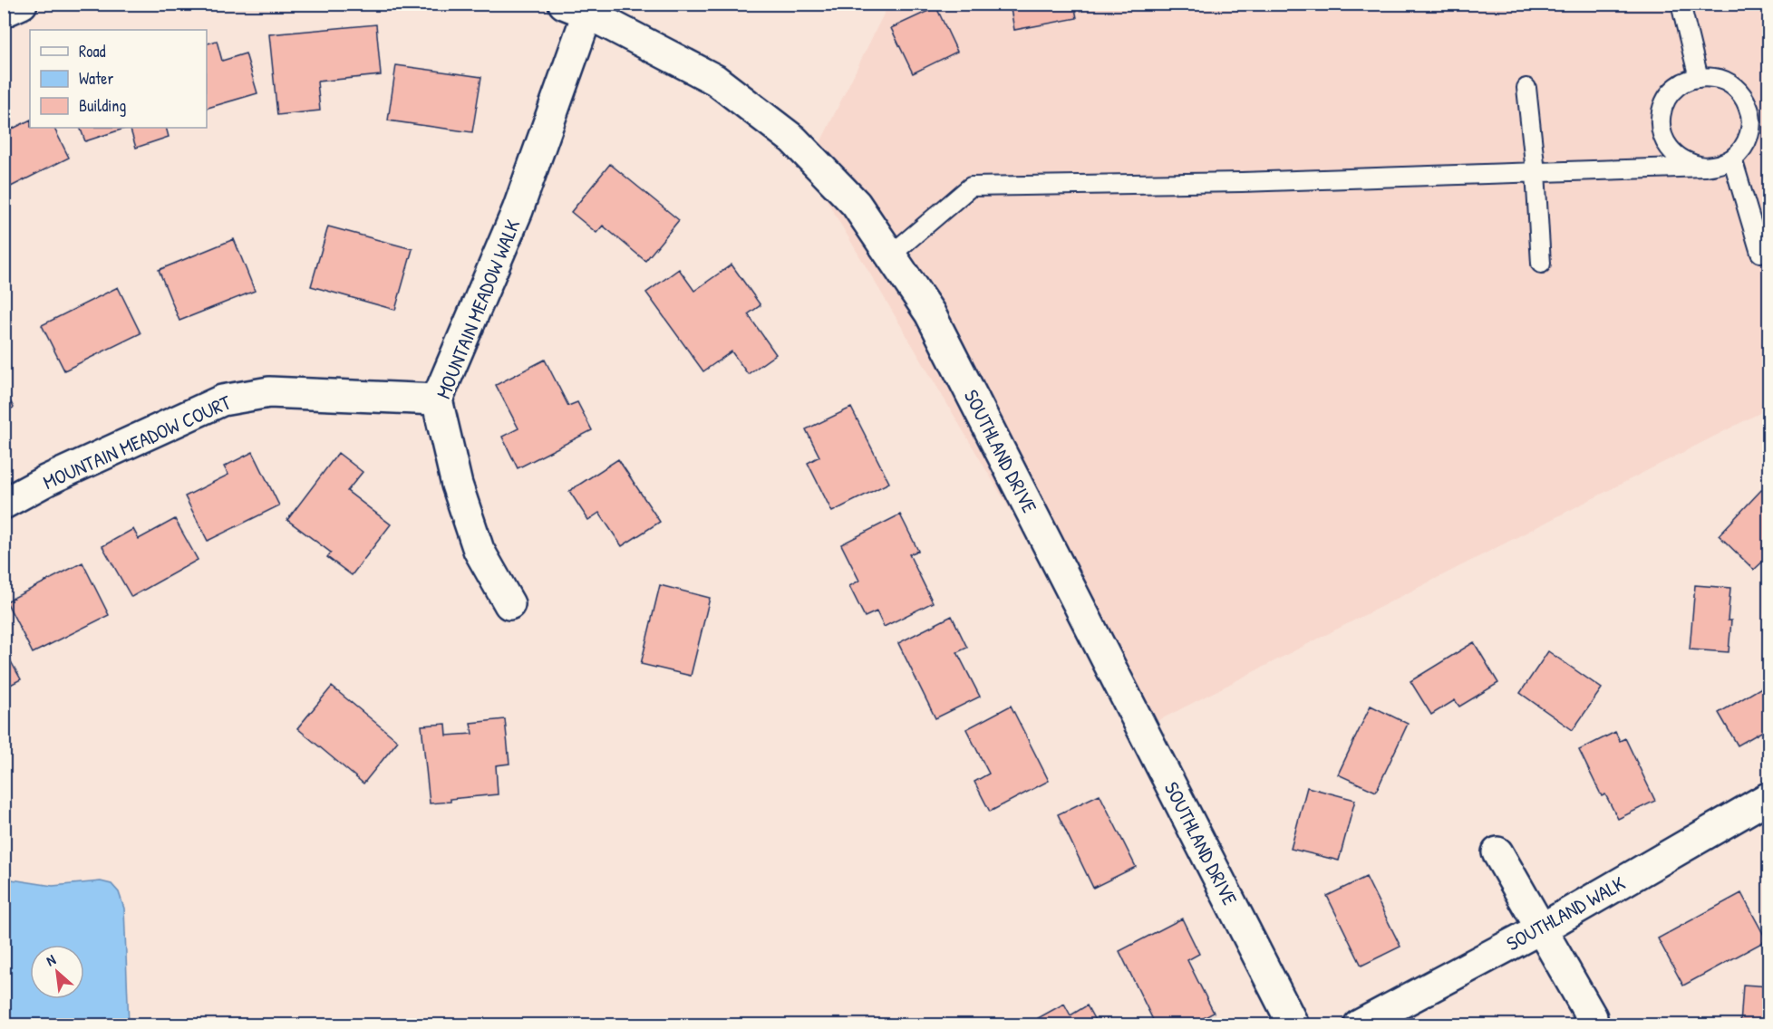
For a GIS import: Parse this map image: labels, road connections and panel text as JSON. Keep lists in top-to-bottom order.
{
  "streets": {
    "street": [
      "MOUNTAIN MEADOW WALK",
      "MOUNTAIN MEADOW COURT",
      "SOUTHLAND DRIVE",
      "SOUTHLAND WALK"
    ]
  },
  "crossings": [
    ["MOUNTAIN MEADOW WALK", "MOUNTAIN MEADOW COURT"],
    ["MOUNTAIN MEADOW WALK", "SOUTHLAND DRIVE"]
  ],
  "legend": ["Road", "Water", "Building"],
  "north": "top left"
}
